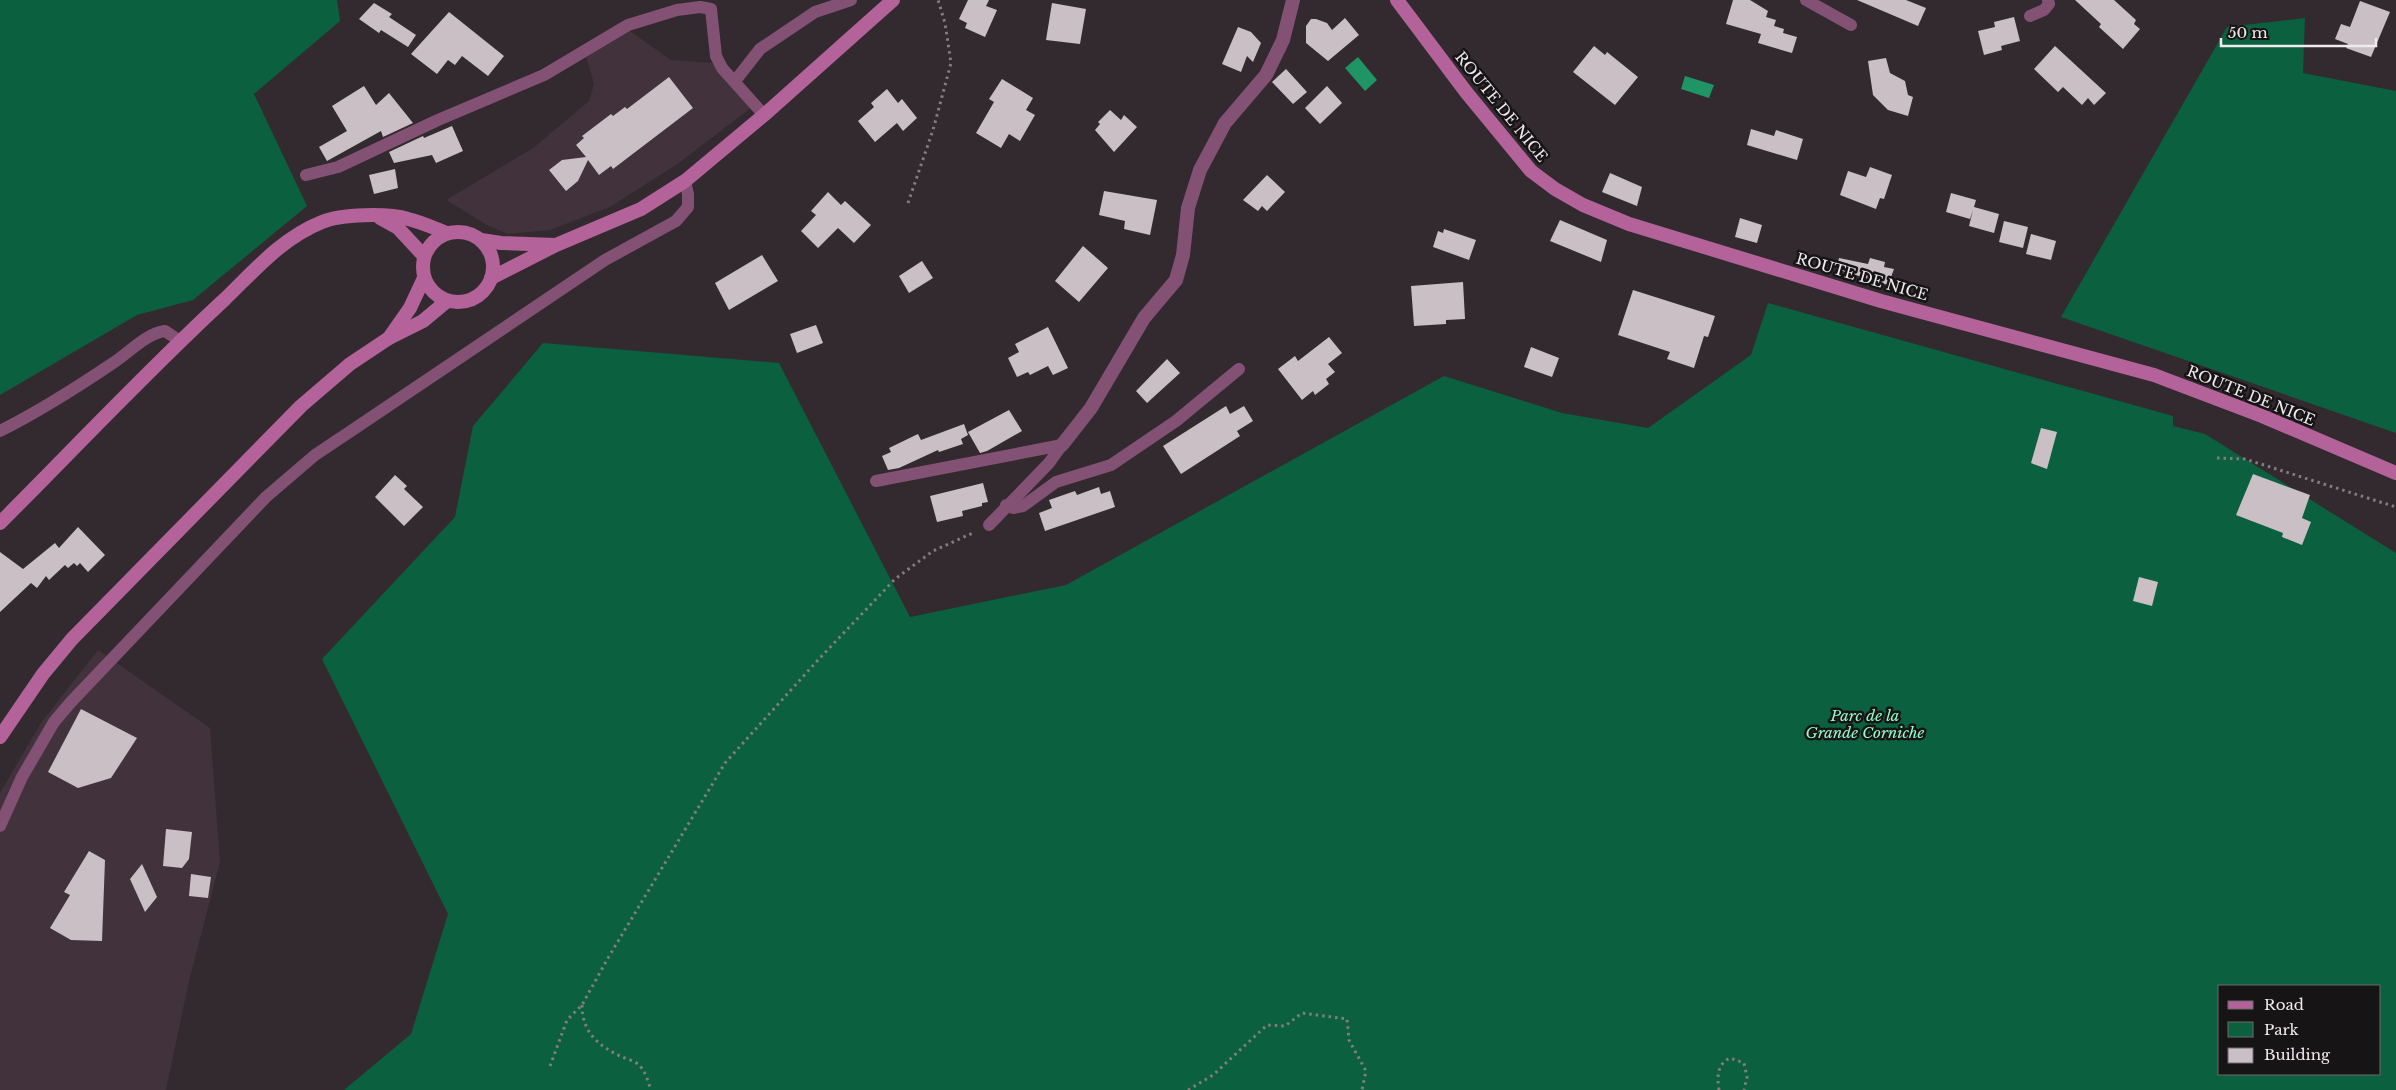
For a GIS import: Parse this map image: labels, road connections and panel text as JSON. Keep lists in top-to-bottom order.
{
  "streets": {
    "main road": ["ROUTE DE NICE"]
  },
  "parks": ["Parc de la Grande Corniche"],
  "legend": ["Road", "Park", "Building"],
  "scale_bar": "50 m"
}
